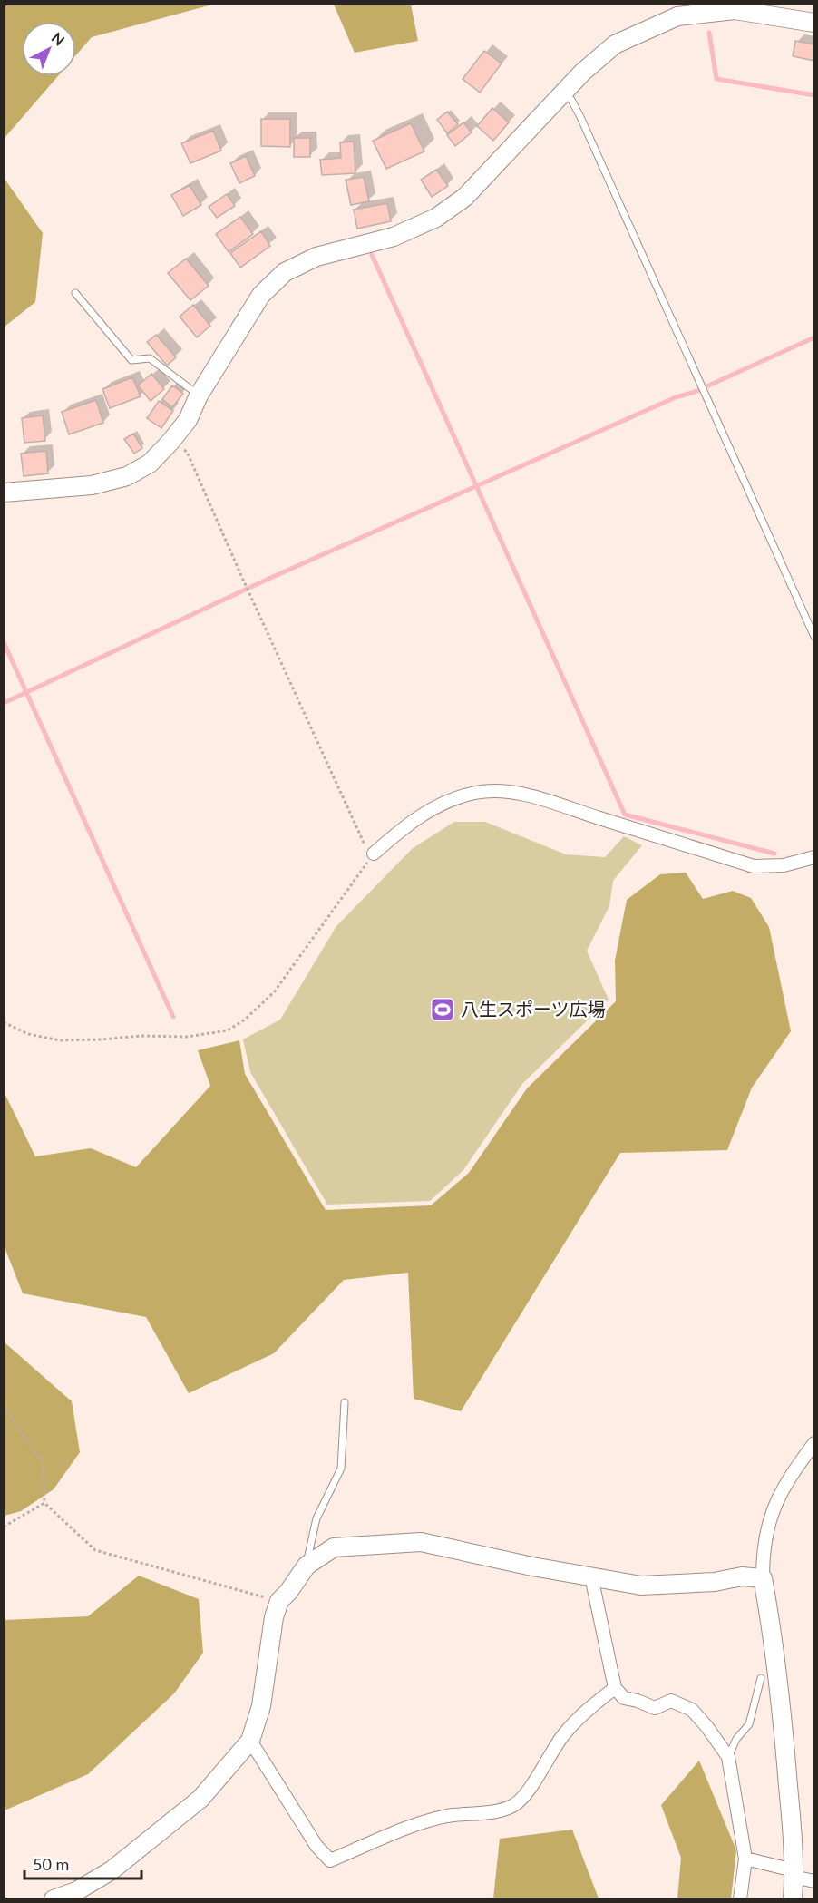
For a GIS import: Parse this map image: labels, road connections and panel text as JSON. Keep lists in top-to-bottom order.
{
  "places": {
    "sports": ["八生スポーツ広場"]
  },
  "scale_bar": "50 m",
  "north": "top right"
}
